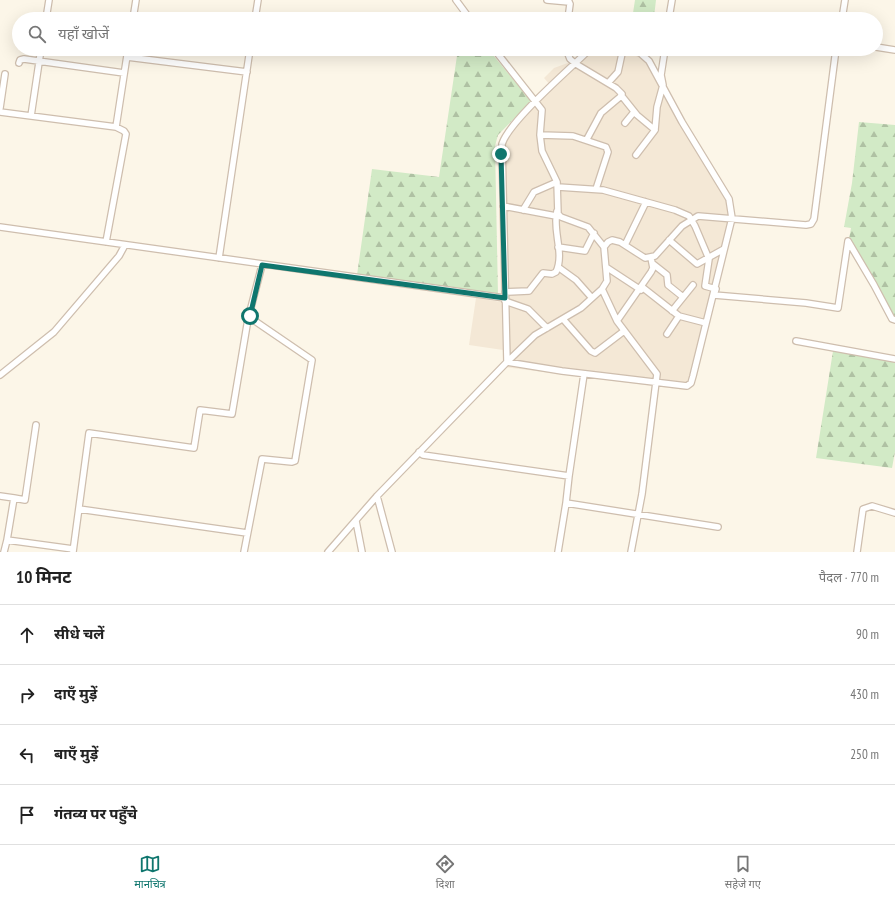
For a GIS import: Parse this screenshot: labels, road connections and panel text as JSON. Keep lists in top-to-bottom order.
{
  "page": {
    "search": "यहाँ खोजें",
    "heading": ["10 मिनट", "पैदल · 770 m"],
    "list": [
      ["सीधे चलें", "90 m"],
      ["दाएँ मुड़ें", "430 m"],
      ["बाएँ मुड़ें", "250 m"],
      "गंतव्य पर पहुँचे"
    ],
    "nav": ["मानचित्र", "दिशा", "सहेजे गए"]
  }
}
